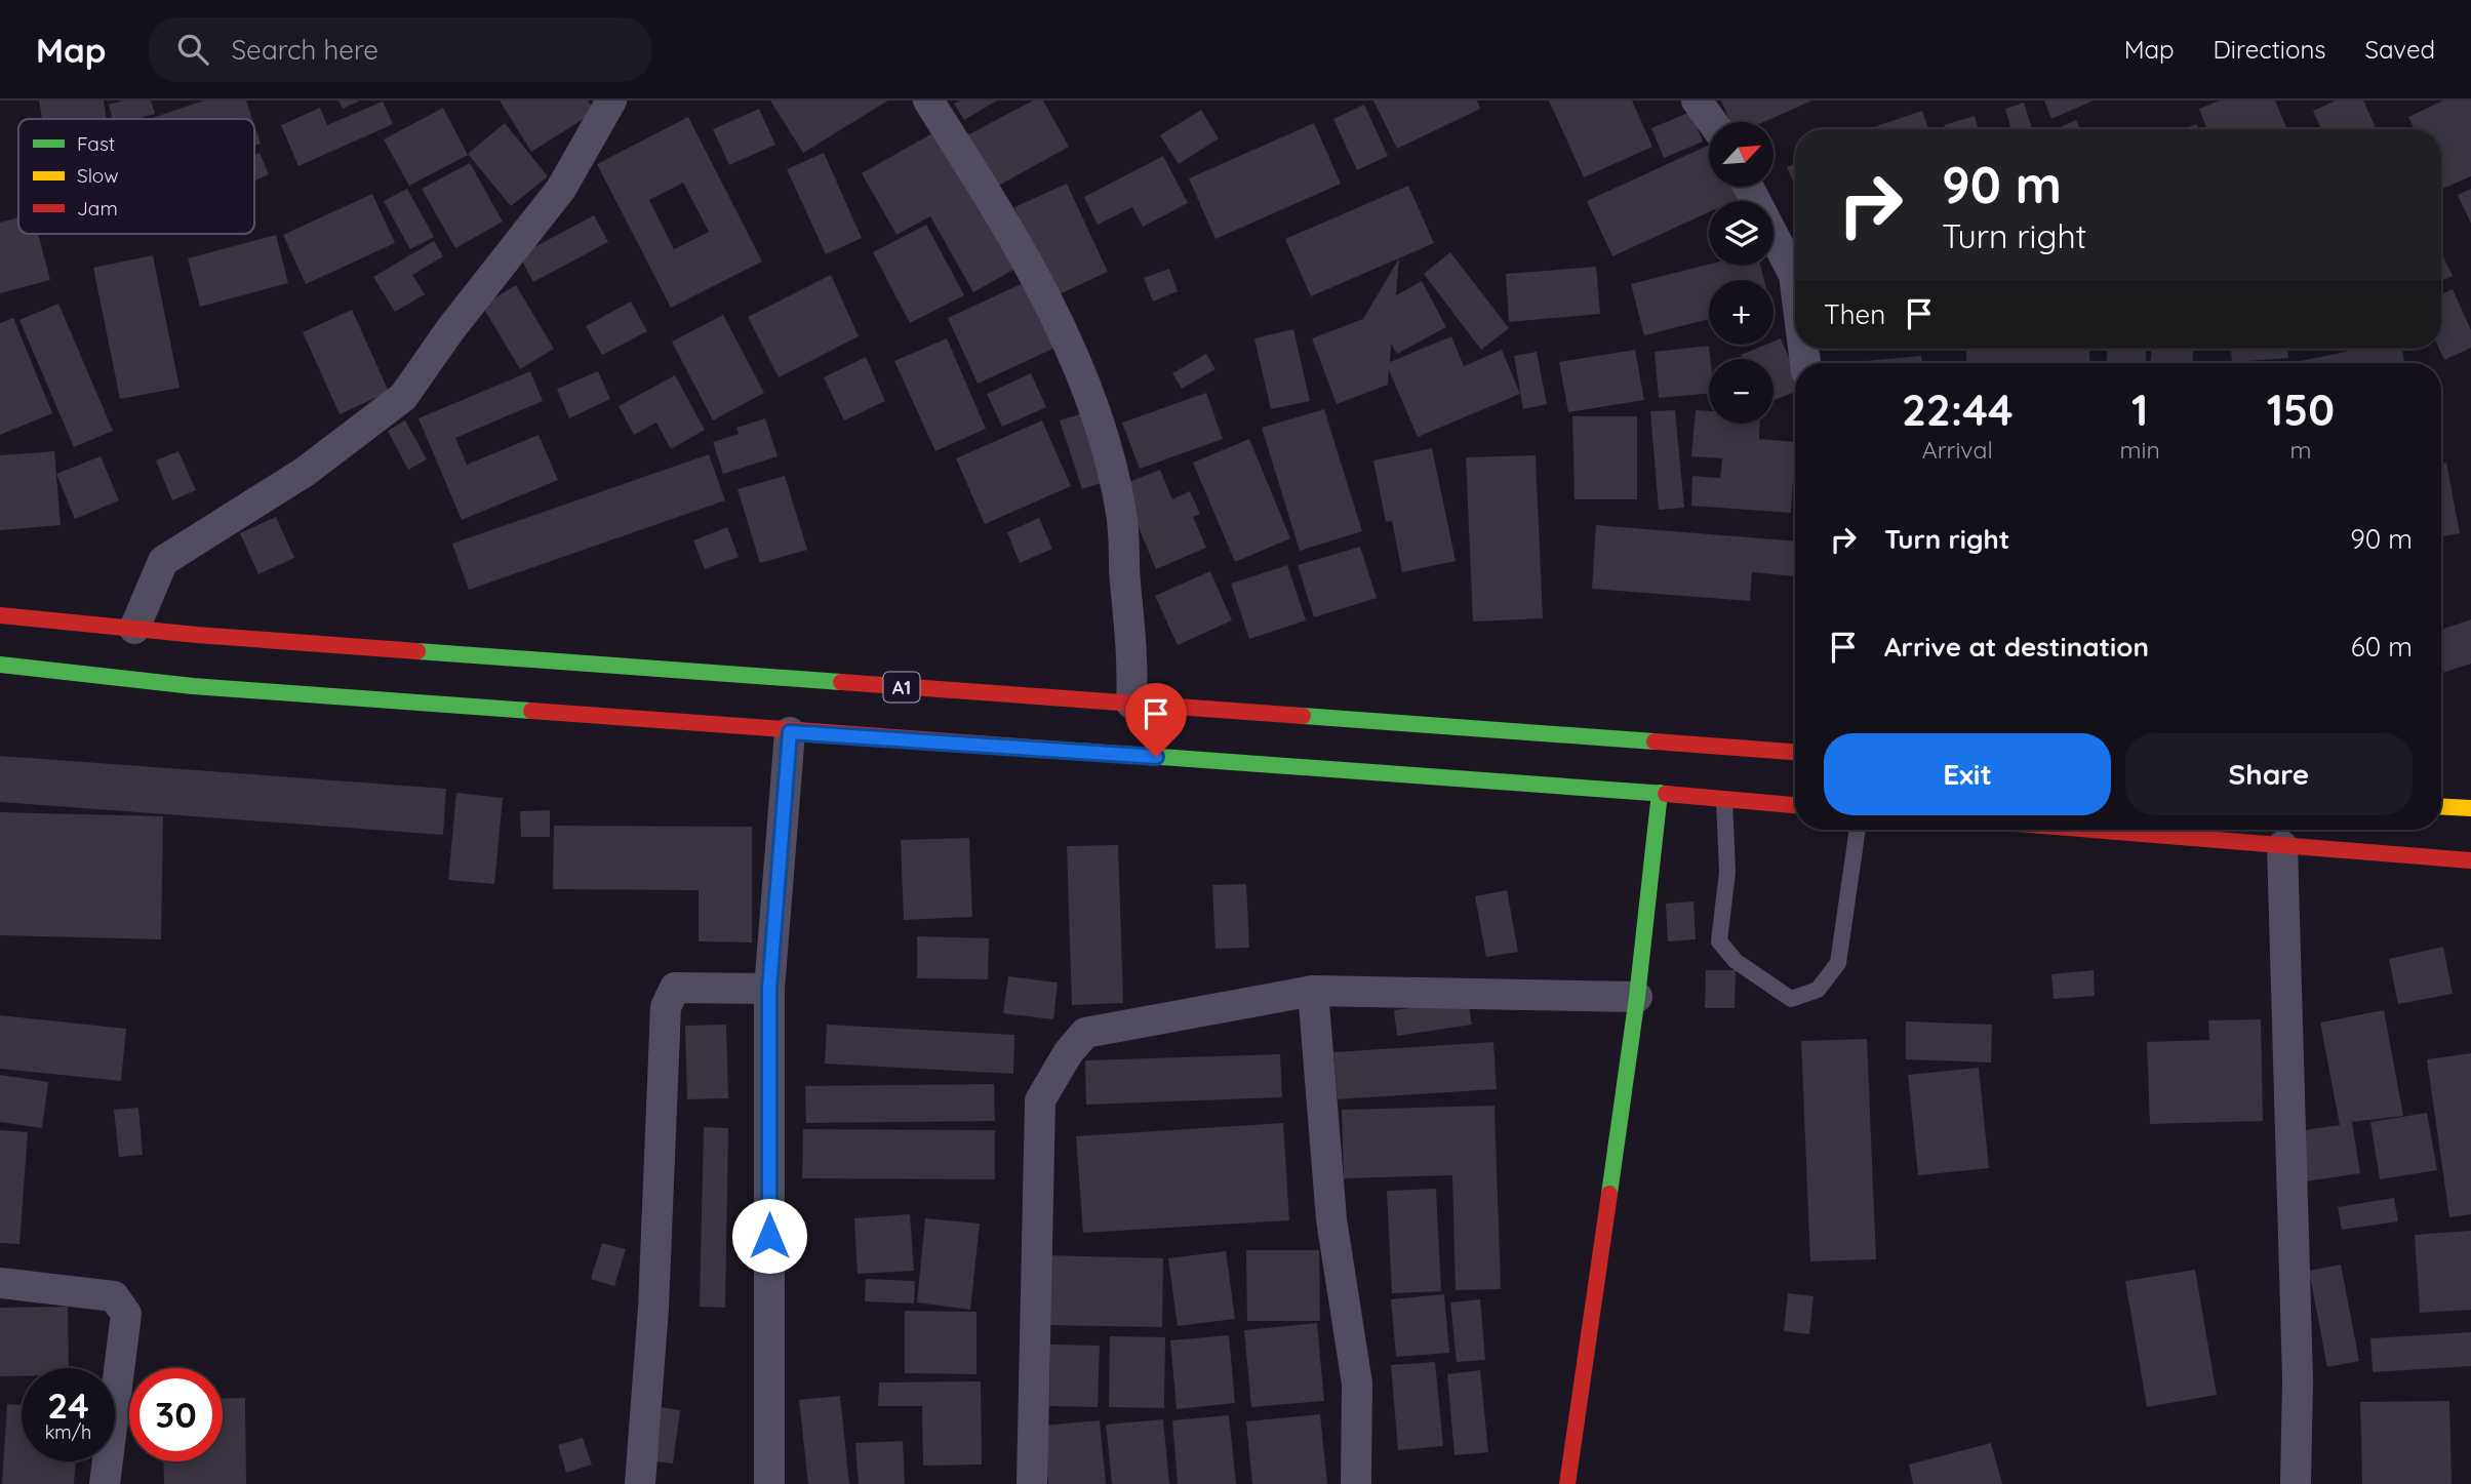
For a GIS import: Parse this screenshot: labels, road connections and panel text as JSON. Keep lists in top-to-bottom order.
{
  "streets": {
    "main road": ["A1"]
  },
  "legend": ["Fast", "Slow", "Jam"],
  "north": "top right",
  "page": {
    "header": "Map",
    "search": "Search here",
    "nav": ["Map", "Directions", "Saved"],
    "map_buttons": ["+", "−"],
    "turn": ["90 m", "Turn right"],
    "then": "Then",
    "eta": [
      "22:44",
      "Arrival",
      "1",
      "min",
      "150",
      "m"
    ],
    "list": [
      {
        "name": "Turn right",
        "value": "90 m"
      },
      {
        "name": "Arrive at destination",
        "value": "60 m"
      }
    ],
    "buttons": ["Exit", "Share"],
    "speed": "24 km/h",
    "limit": "30"
  }
}
